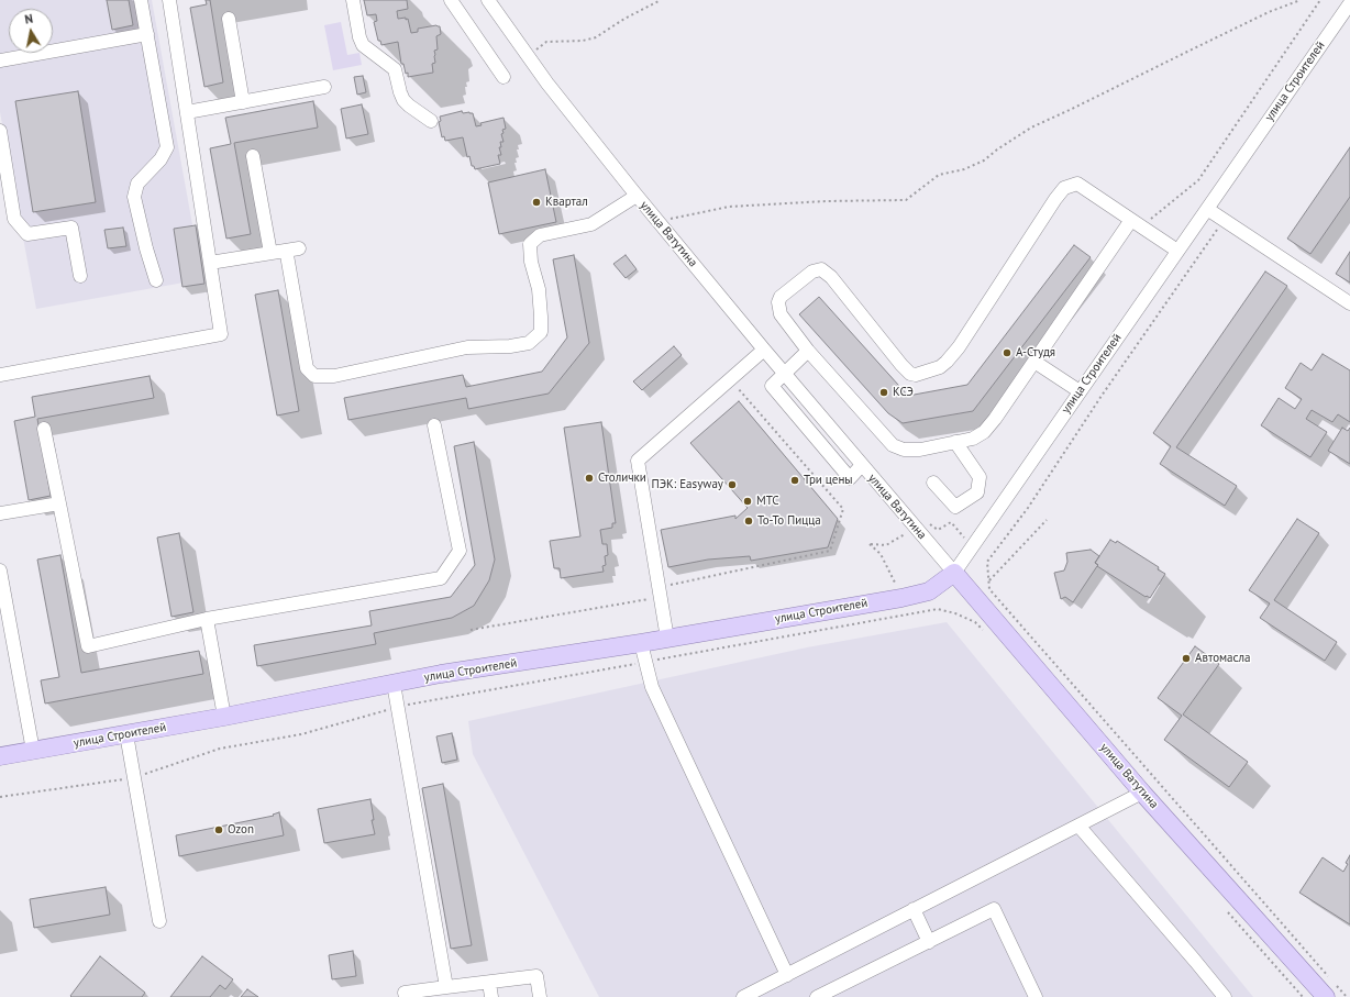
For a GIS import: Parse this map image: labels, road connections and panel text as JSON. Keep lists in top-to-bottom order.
{
  "streets": {
    "main road": ["улица Строителей", "улица Ватутина"]
  },
  "crossings": [
    ["улица Строителей", "улица Ватутина"]
  ],
  "places": [
    "Квартал",
    "А-Студя",
    "КСЭ",
    "Столички",
    "Три цены",
    "ПЭК: Easyway",
    "МТС",
    "То-То Пицца",
    "Автомасла",
    "Ozon"
  ],
  "north": "top"
}
